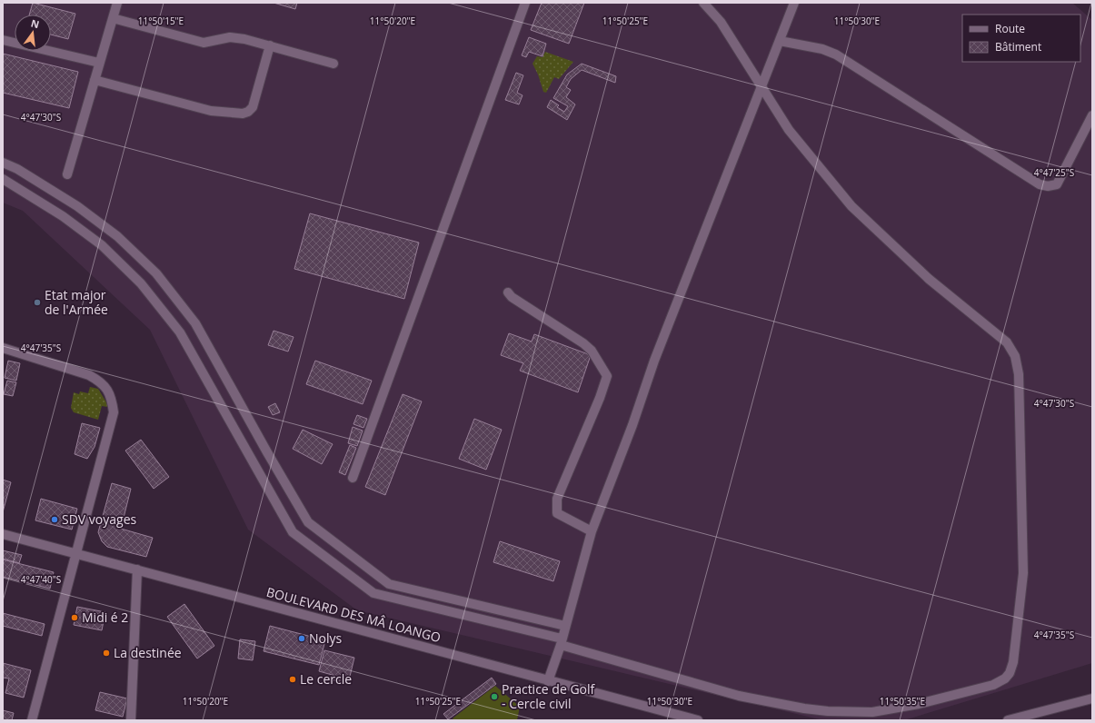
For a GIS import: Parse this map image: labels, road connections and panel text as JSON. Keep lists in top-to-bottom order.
{
  "streets": {
    "street": ["BOULEVARD DES MÂ LOANGO"]
  },
  "places": [
    "Etat major de l'Armée",
    "SDV voyages",
    "Midi é 2",
    "Nolys",
    "La destinée",
    "Le cercle",
    "Practice de Golf - Cercle civil"
  ],
  "legend": ["Route", "Bâtiment"],
  "north": "top",
  "coordinates": [
    "11°50'15\"E",
    "11°50'20\"E",
    "11°50'25\"E",
    "11°50'30\"E",
    "4°47'30\"S",
    "4°47'25\"S",
    "4°47'35\"S",
    "4°47'40\"S",
    "11°50'35\"E"
  ]
}
